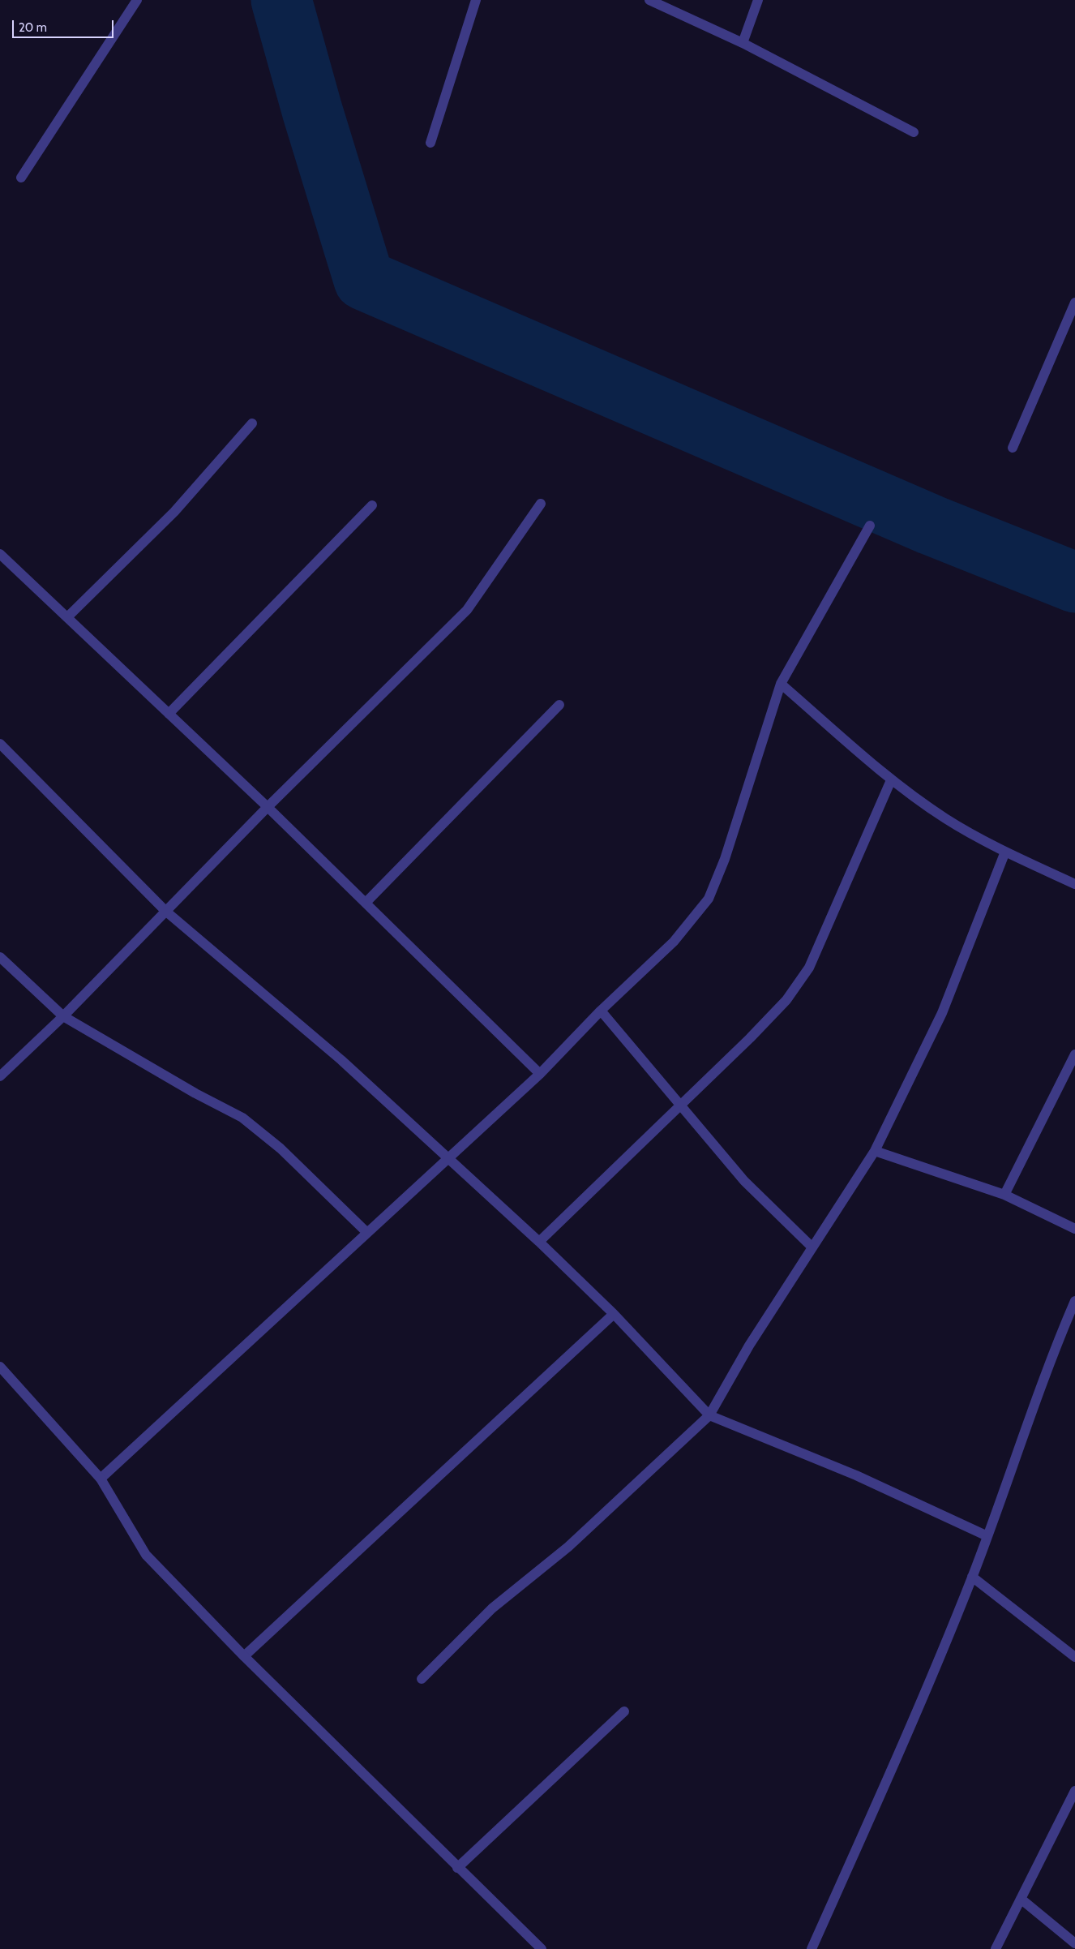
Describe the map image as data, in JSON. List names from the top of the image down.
{
  "scale_bar": "20 m"
}
